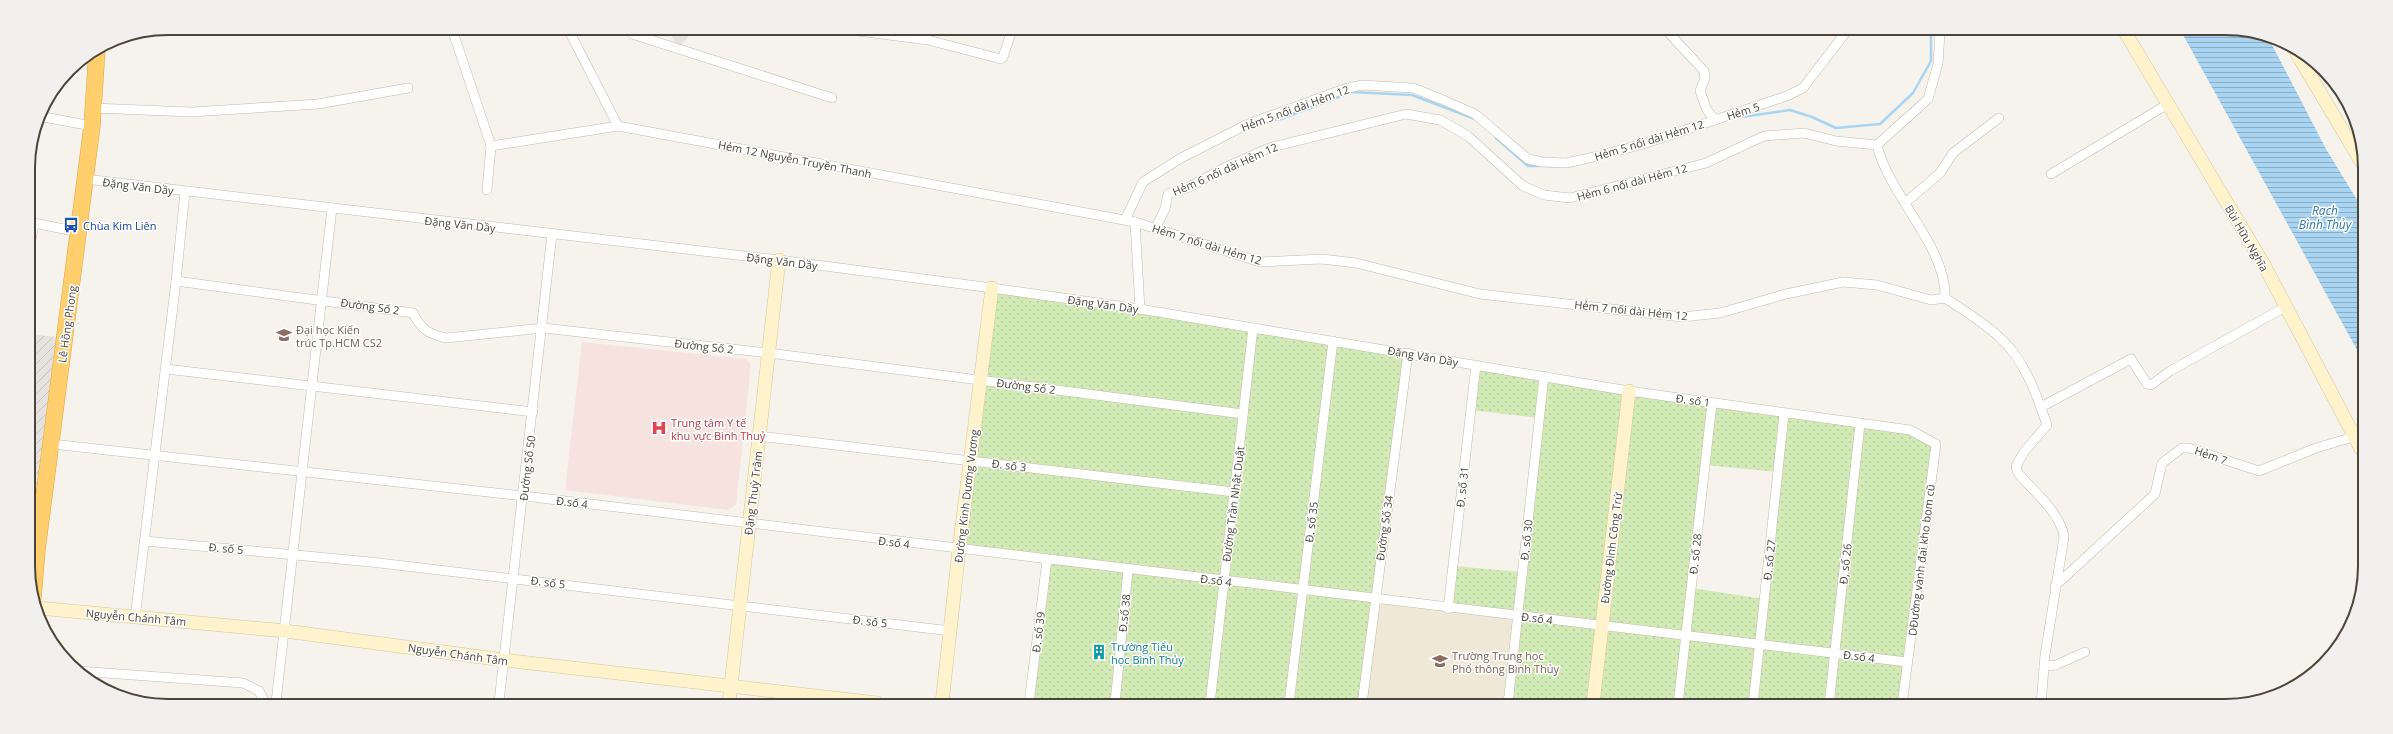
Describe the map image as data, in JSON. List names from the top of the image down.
{
  "streets": {
    "highway": ["Lê Hồng Phong"],
    "street": [
      "Hẻm 5 nối dài Hẻm 12",
      "Hẻm 5",
      "Hẻm 12 Nguyễn Truyền Thanh",
      "Hẻm 6 nối dài Hẻm 12",
      "Đặng Văn Dầy",
      "Bùi Hữu Nghĩa",
      "Hẻm 7 nối dài Hẻm 12",
      "Đường Số 2",
      "Đ. số 1",
      "Hẻm 7",
      "Đ. số 3",
      "Đường Số 50",
      "Đ. số 31",
      "Đặng Thuỳ Trâm",
      "Đường Kinh Dương Vương",
      "Đ.số 4",
      "Đường Trần Nhật Duật",
      "Đ. số 35",
      "Đường Số 34",
      "Đ. số 30",
      "Đ. số 5",
      "Đường Đinh Công Trứ",
      "Đ. số 28",
      "Đ. số 27",
      "DĐường vành đai kho bom cũ",
      "Đ, số 26",
      "Đ.số 38",
      "Nguyễn Chánh Tâm",
      "Đ. số 39"
    ]
  },
  "crossings": [
    ["Hẻm 5 nối dài Hẻm 12", "Hẻm 5"],
    ["Hẻm 5 nối dài Hẻm 12", "Hẻm 12 Nguyễn Truyền Thanh"],
    ["Hẻm 12 Nguyễn Truyền Thanh", "Hẻm 7 nối dài Hẻm 12"],
    ["Hẻm 6 nối dài Hẻm 12", "Hẻm 7 nối dài Hẻm 12"],
    ["Đặng Văn Dầy", "Lê Hồng Phong"],
    ["Đặng Văn Dầy", "Đ. số 1"],
    ["Đặng Văn Dầy", "Đường Số 50"],
    ["Đặng Văn Dầy", "Đ. số 31"],
    ["Đặng Văn Dầy", "Đặng Thuỳ Trâm"],
    ["Đặng Văn Dầy", "Đường Kinh Dương Vương"],
    ["Đặng Văn Dầy", "Đường Trần Nhật Duật"],
    ["Đặng Văn Dầy", "Đ. số 35"],
    ["Đặng Văn Dầy", "Đường Số 34"],
    ["Bùi Hữu Nghĩa", "Hẻm 7"],
    ["Đường Số 2", "Đường Số 50"],
    ["Đường Số 2", "Đặng Thuỳ Trâm"],
    ["Đường Số 2", "Đường Kinh Dương Vương"],
    ["Đường Số 2", "Đường Trần Nhật Duật"],
    ["Lê Hồng Phong", "Đ.số 4"],
    ["Đ. số 1", "Đ. số 31"],
    ["Đ. số 1", "Đ. số 30"],
    ["Đ. số 1", "Đường Đinh Công Trứ"],
    ["Đ. số 1", "Đ. số 28"],
    ["Đ. số 1", "Đ. số 27"],
    ["Đ. số 1", "DĐường vành đai kho bom cũ"],
    ["Đ. số 1", "Đ, số 26"],
    ["Đ. số 3", "Đặng Thuỳ Trâm"],
    ["Đ. số 3", "Đường Kinh Dương Vương"],
    ["Đ. số 3", "Đường Trần Nhật Duật"],
    ["Đường Số 50", "Đ.số 4"],
    ["Đường Số 50", "Đ. số 5"],
    ["Đường Số 50", "Nguyễn Chánh Tâm"],
    ["Đ. số 31", "Đ.số 4"],
    ["Đặng Thuỳ Trâm", "Đ.số 4"],
    ["Đặng Thuỳ Trâm", "Đ. số 5"],
    ["Đặng Thuỳ Trâm", "Nguyễn Chánh Tâm"],
    ["Đường Kinh Dương Vương", "Đ.số 4"],
    ["Đường Kinh Dương Vương", "Đ. số 5"],
    ["Đ.số 4", "Đường Trần Nhật Duật"],
    ["Đ.số 4", "Đ. số 35"],
    ["Đ.số 4", "Đường Số 34"],
    ["Đ.số 4", "Đ. số 30"],
    ["Đ.số 4", "Đường Đinh Công Trứ"],
    ["Đ.số 4", "Đ. số 28"],
    ["Đ.số 4", "Đ. số 27"],
    ["Đ.số 4", "DĐường vành đai kho bom cũ"],
    ["Đ.số 4", "Đ, số 26"],
    ["Đ.số 4", "Đ.số 38"],
    ["Đ.số 4", "Đ. số 39"]
  ],
  "water": ["Rạch Bình Thủy"],
  "places": {
    "bus stop": ["Chùa Kim Liên"],
    "school or university": ["Đại học Kiến trúc Tp.HCM CS2", "Trường Trung học Phổ thông Bình Thủy"],
    "hospital": ["Trung tâm Y tế khu vực Bình Thuỷ"],
    "building": ["Trường Tiểu học Bình Thủy"]
  }
}
